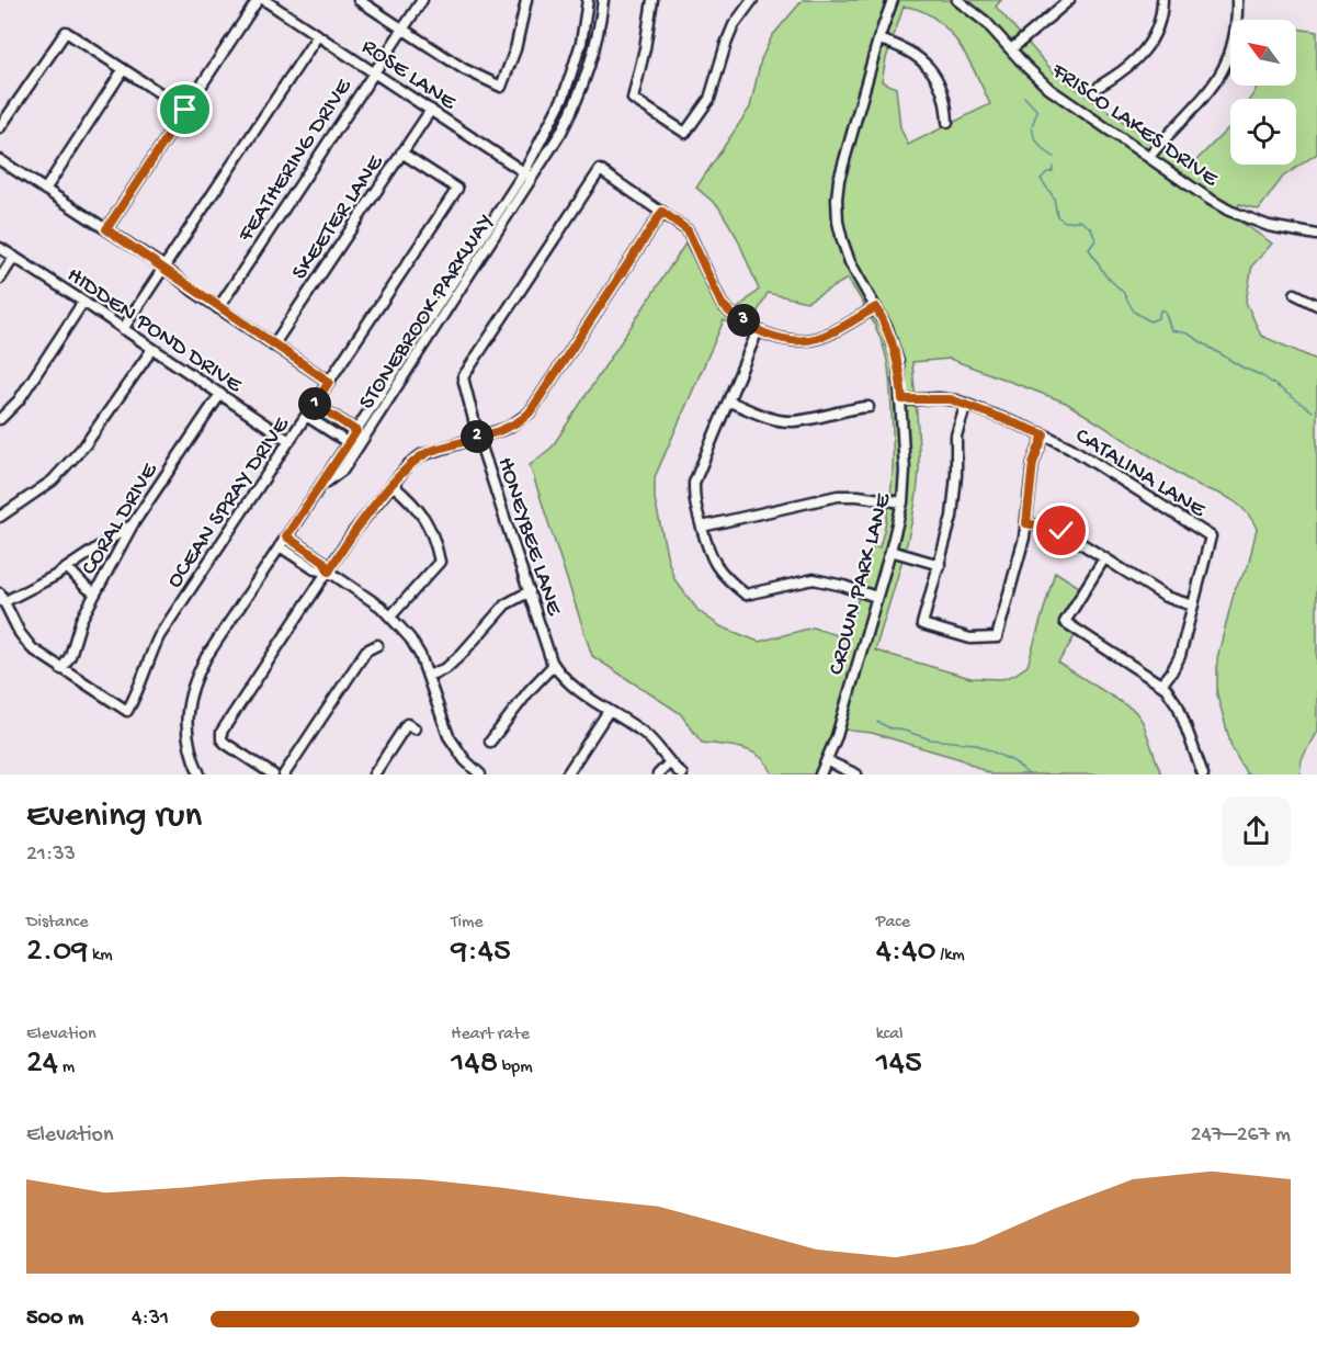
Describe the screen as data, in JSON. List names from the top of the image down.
{
  "streets": {
    "street": [
      "ROSE LANE",
      "FRISCO LAKES DRIVE",
      "FEATHERING DRIVE",
      "SKEETER LANE",
      "STONEBROOK PARKWAY",
      "HIDDEN POND DRIVE",
      "CATALINA LANE",
      "OCEAN SPRAY DRIVE",
      "CORAL DRIVE",
      "HONEYBEE LANE",
      "CROWN PARK LANE"
    ]
  },
  "crossings": [
    ["ROSE LANE", "FEATHERING DRIVE"],
    ["ROSE LANE", "SKEETER LANE"],
    ["ROSE LANE", "STONEBROOK PARKWAY"],
    ["SKEETER LANE", "OCEAN SPRAY DRIVE"],
    ["HIDDEN POND DRIVE", "OCEAN SPRAY DRIVE"],
    ["HIDDEN POND DRIVE", "CORAL DRIVE"],
    ["CATALINA LANE", "CROWN PARK LANE"],
    ["OCEAN SPRAY DRIVE", "CORAL DRIVE"]
  ],
  "north": "top left",
  "page": {
    "pins": ["3", "1", "2"],
    "heading": ["Evening run", "21:33"],
    "stats": [
      ["Distance", "2.09 km"],
      ["Time", "9:45"],
      ["Pace", "4:40 /km"],
      ["Elevation", "24 m"],
      ["Heart rate", "148 bpm"],
      ["kcal", "145"]
    ],
    "chart": ["Elevation", "247–267 m"],
    "list": [
      {
        "name": "500 m",
        "note": "4:31"
      }
    ]
  }
}
